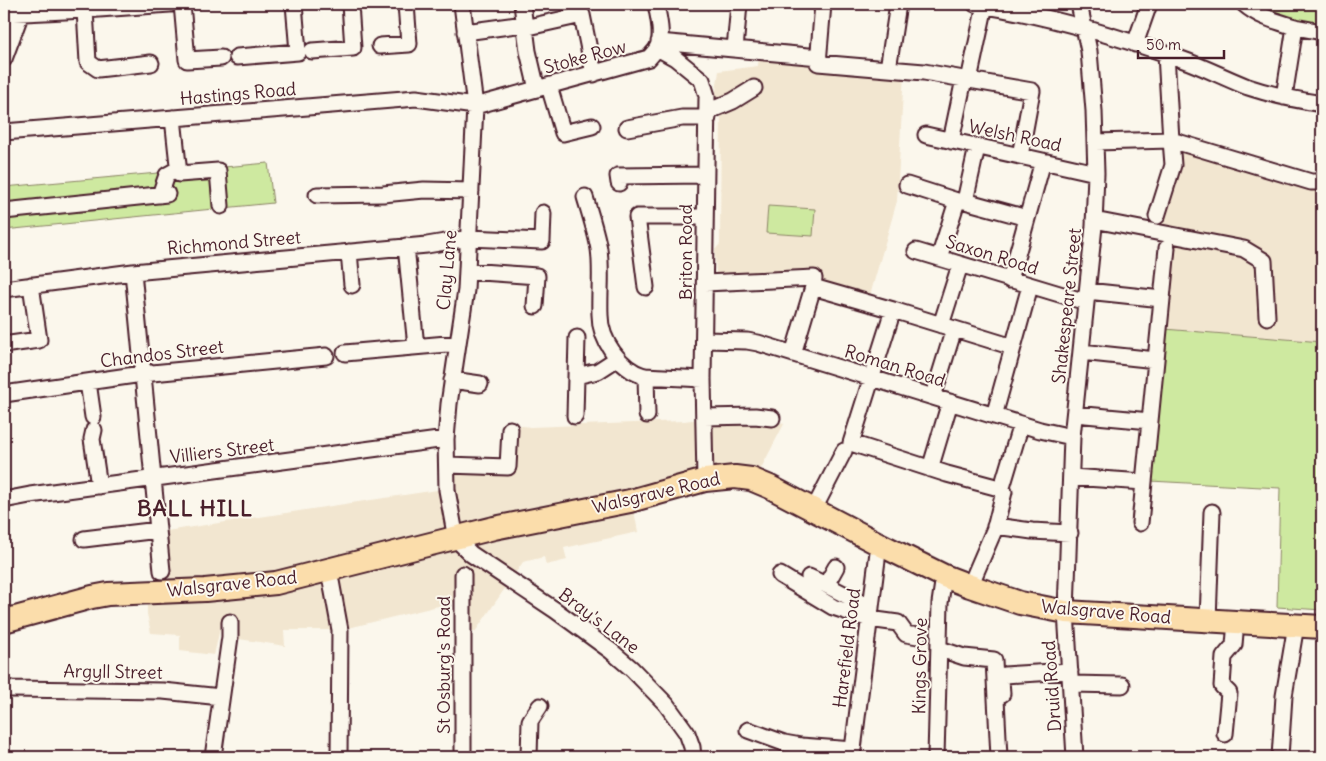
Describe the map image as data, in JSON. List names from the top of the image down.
{
  "streets": {
    "highway": ["Walsgrave Road"],
    "street": [
      "Stoke Row",
      "Hastings Road",
      "Welsh Road",
      "Richmond Street",
      "Briton Road",
      "Saxon Road",
      "Clay Lane",
      "Shakespeare Street",
      "Chandos Street",
      "Roman Road",
      "Villiers Street",
      "Bray's Lane",
      "Harefield Road",
      "St Osburg's Road",
      "Kings Grove",
      "Argyll Street",
      "Druid Road"
    ]
  },
  "crossings": [
    ["Stoke Row", "Hastings Road"],
    ["Stoke Row", "Briton Road"],
    ["Stoke Row", "Clay Lane"],
    ["Hastings Road", "Clay Lane"],
    ["Welsh Road", "Shakespeare Street"],
    ["Richmond Street", "Clay Lane"],
    ["Briton Road", "Roman Road"],
    ["Briton Road", "Walsgrave Road"],
    ["Saxon Road", "Shakespeare Street"],
    ["Clay Lane", "Villiers Street"],
    ["Clay Lane", "Walsgrave Road"],
    ["Clay Lane", "Bray's Lane"],
    ["Shakespeare Street", "Roman Road"],
    ["Shakespeare Street", "Walsgrave Road"],
    ["Shakespeare Street", "Druid Road"],
    ["Walsgrave Road", "Bray's Lane"],
    ["Walsgrave Road", "Harefield Road"],
    ["Walsgrave Road", "Kings Grove"],
    ["Walsgrave Road", "Druid Road"]
  ],
  "districts": ["BALL HILL"],
  "scale_bar": "50 m"
}
